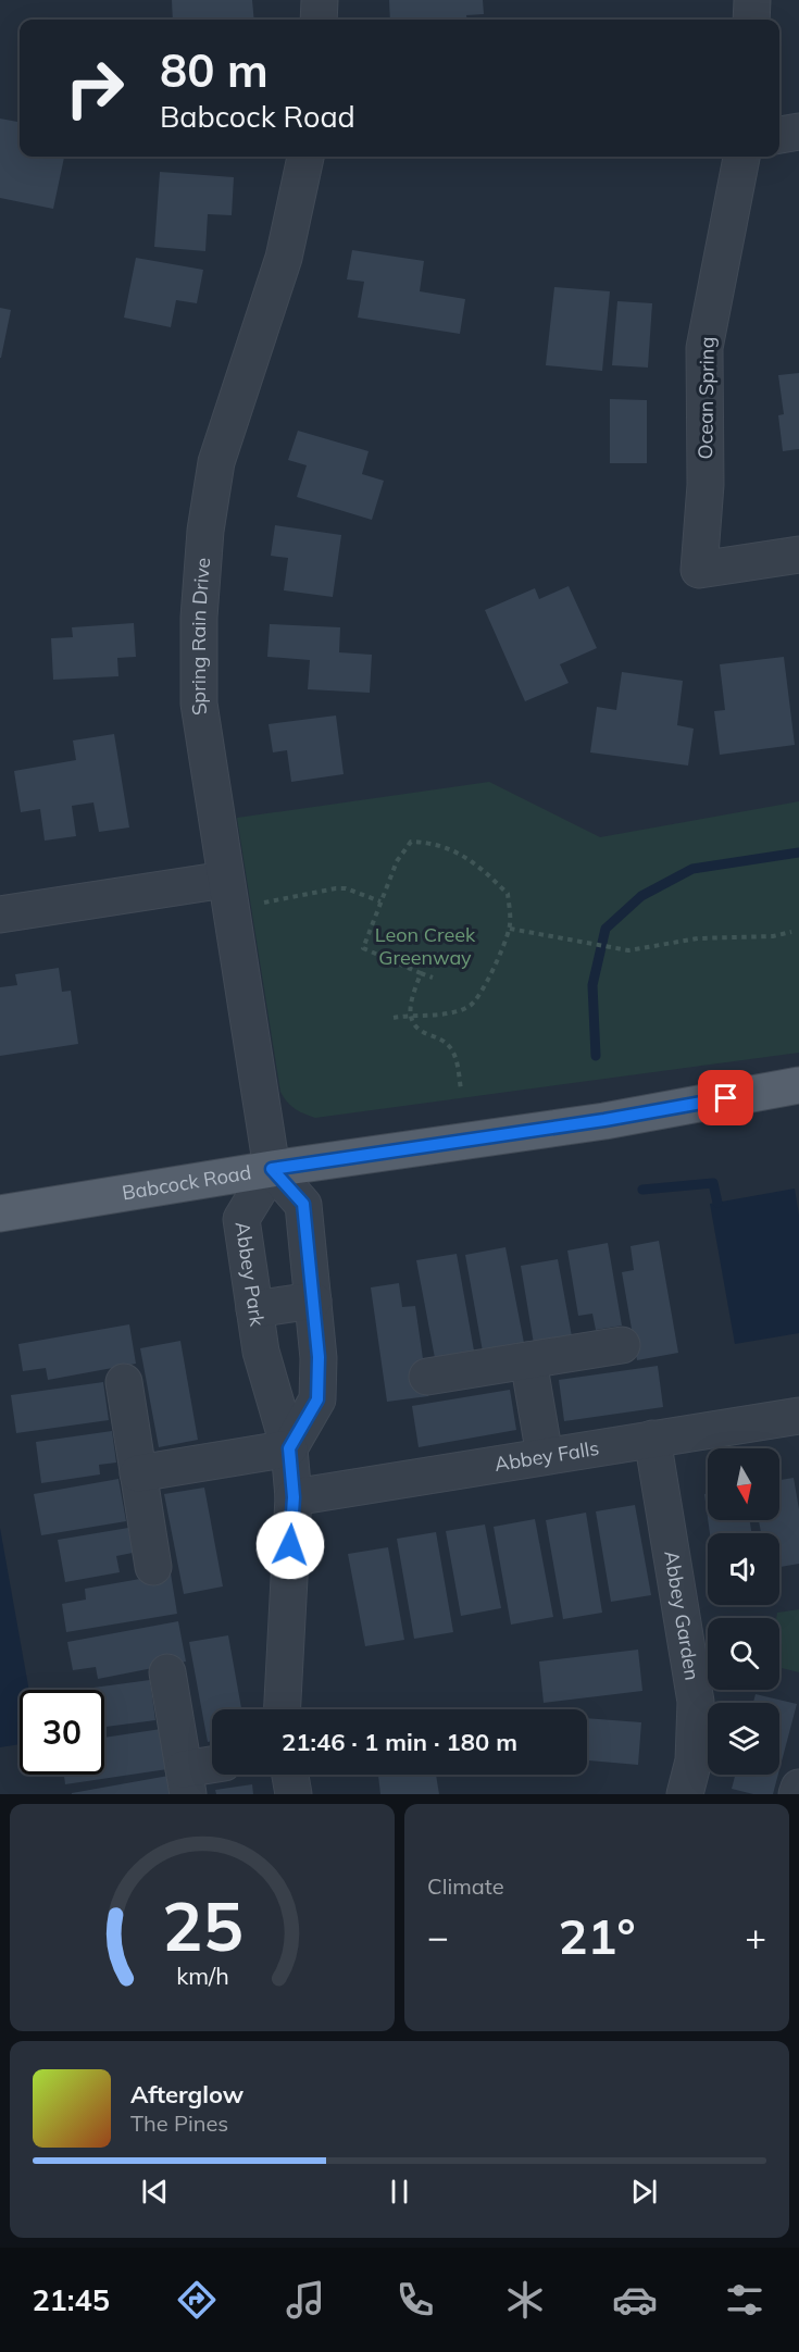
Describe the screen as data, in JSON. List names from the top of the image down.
{
  "streets": {
    "main road": ["Babcock Road"],
    "street": [
      "Ocean Spring",
      "Spring Rain Drive",
      "Abbey Park",
      "Abbey Falls",
      "Abbey Garden"
    ]
  },
  "crossings": [
    ["Spring Rain Drive", "Babcock Road"],
    ["Spring Rain Drive", "Abbey Park"],
    ["Babcock Road", "Abbey Park"],
    ["Abbey Park", "Abbey Falls"],
    ["Abbey Falls", "Abbey Garden"]
  ],
  "parks": ["Leon Creek Greenway"],
  "north": "bottom",
  "page": {
    "turn": ["80 m", "Babcock Road"],
    "limit": "30",
    "trip": "21:46 · 1 min · 180 m",
    "tile": "Climate",
    "heat": ["−", "21°", "+"],
    "song": ["Afterglow", "The Pines"],
    "tabs": "21:45",
    "gauge": ["25", "km/h"]
  }
}
